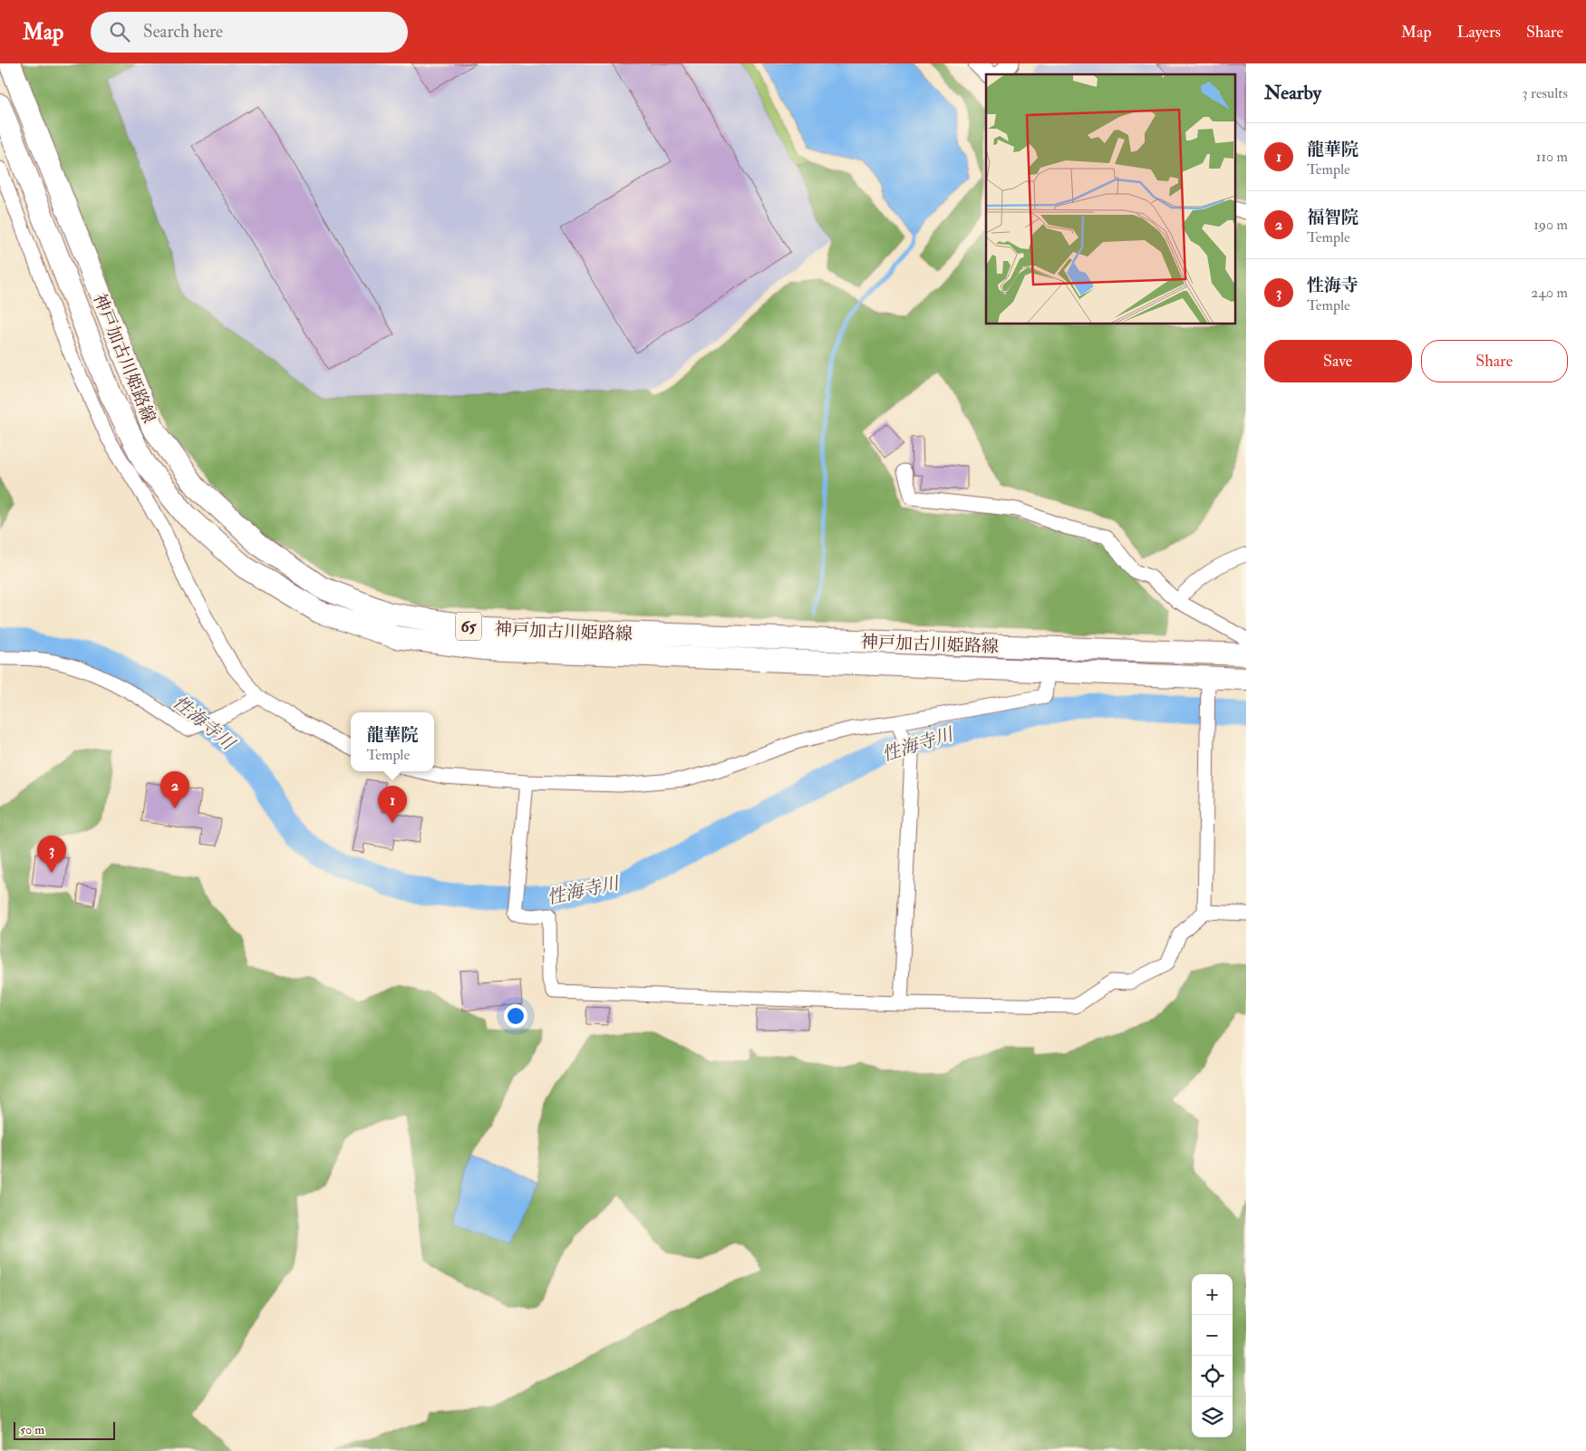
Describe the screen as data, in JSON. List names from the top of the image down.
{
  "streets": {
    "main road": ["神戸加古川姫路線", "65"]
  },
  "water": ["性海寺川"],
  "scale_bar": "50 m",
  "page": {
    "header": "Map",
    "search": "Search here",
    "nav": ["Map", "Layers", "Share"],
    "heading": ["Nearby", "3 results"],
    "list": [
      {
        "mark": "1",
        "name": "龍華院",
        "note": "Temple",
        "value": "110 m"
      },
      {
        "mark": "2",
        "name": "福智院",
        "note": "Temple",
        "value": "190 m"
      },
      {
        "mark": "3",
        "name": "性海寺",
        "note": "Temple",
        "value": "240 m"
      }
    ],
    "buttons": ["Save", "Share"],
    "popup": ["龍華院", "Temple"],
    "pins": ["2", "1", "3"],
    "map_buttons": ["+", "−"],
    "scale": "50 m"
  }
}
